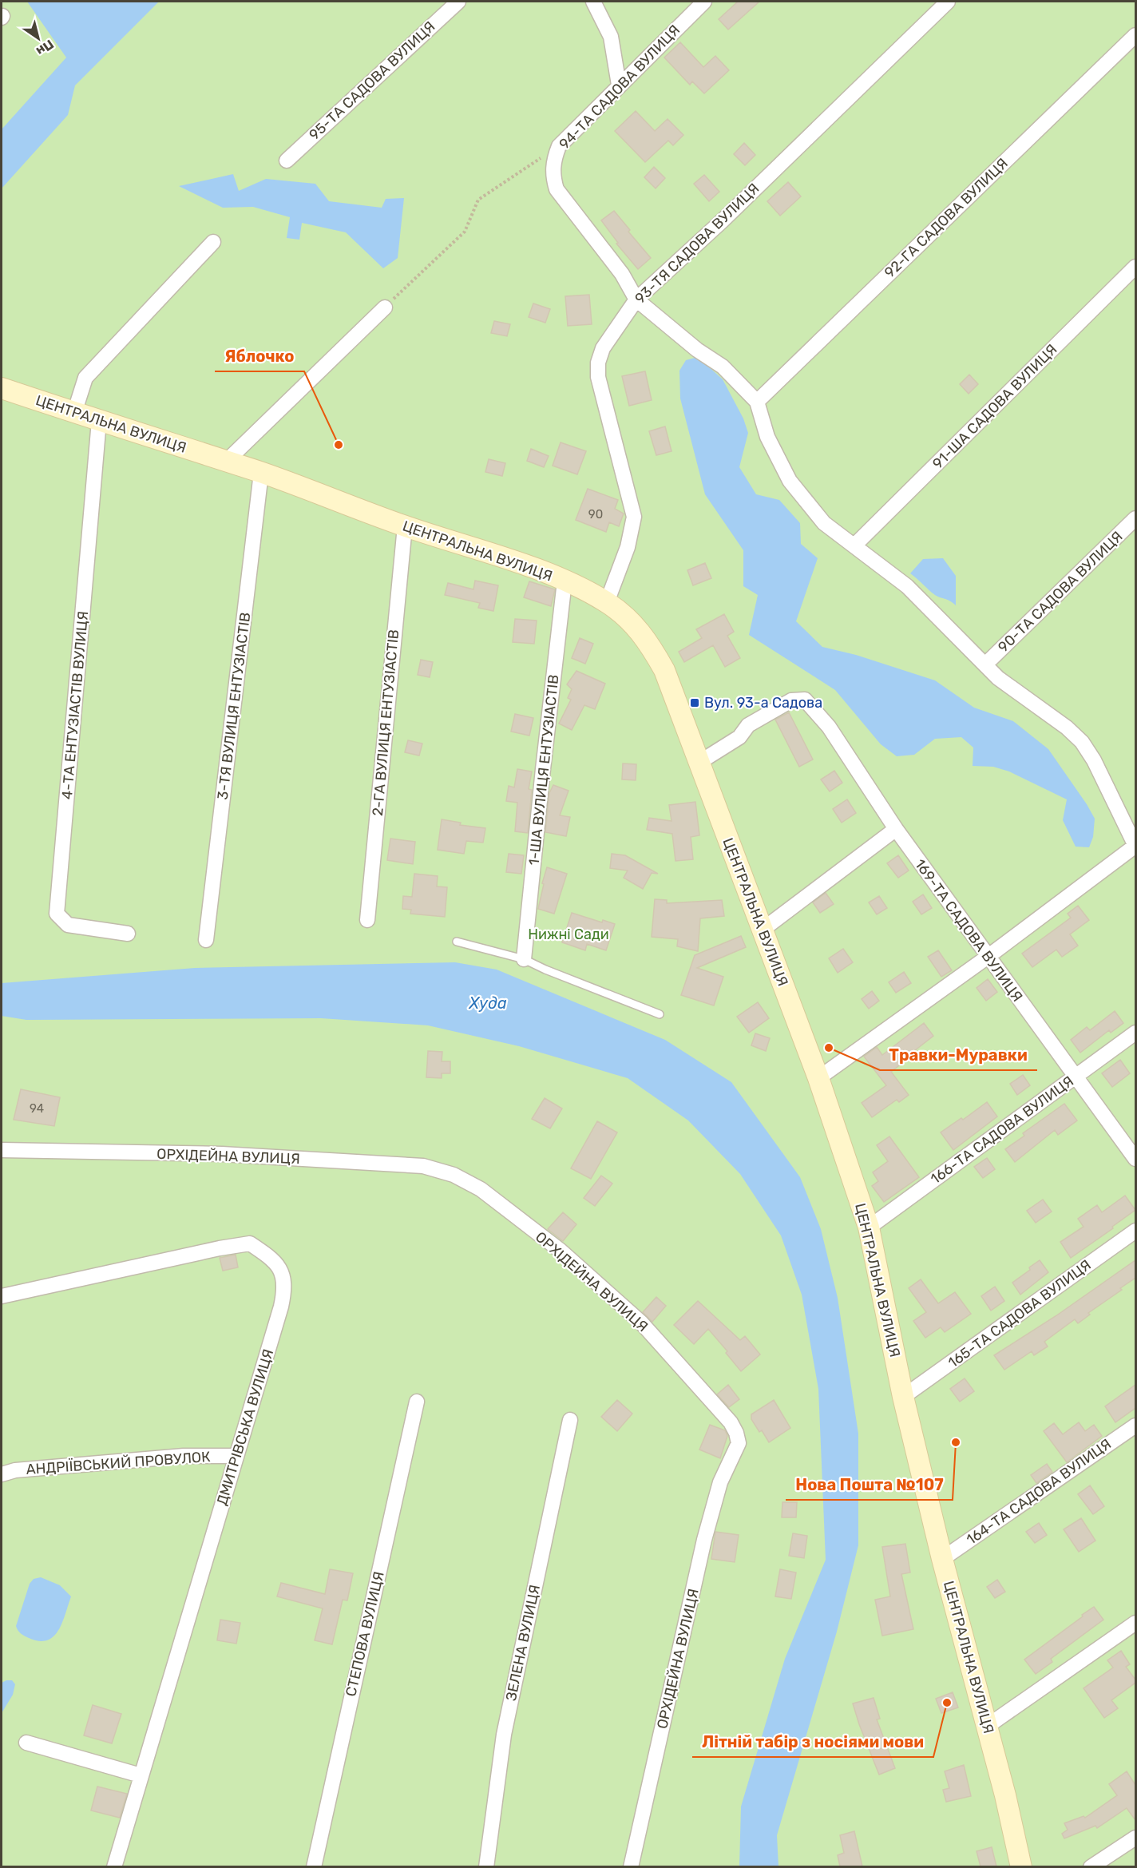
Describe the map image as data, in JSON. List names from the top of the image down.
{
  "streets": {
    "street": [
      "95-ТА САДОВА ВУЛИЦЯ",
      "94-ТА САДОВА ВУЛИЦЯ",
      "92-ГА САДОВА ВУЛИЦЯ",
      "93-ТЯ САДОВА ВУЛИЦЯ",
      "91-ША САДОВА ВУЛИЦЯ",
      "ЦЕНТРАЛЬНА ВУЛИЦЯ",
      "90-ТА САДОВА ВУЛИЦЯ",
      "4-ТА ЕНТУЗІАСТІВ ВУЛИЦЯ",
      "3-ТЯ ВУЛИЦЯ ЕНТУЗІАСТІВ",
      "2-ГА ВУЛИЦЯ ЕНТУЗІАСТІВ",
      "1-ША ВУЛИЦЯ ЕНТУЗІАСТІВ",
      "169-ТА САДОВА ВУЛИЦЯ",
      "166-ТА САДОВА ВУЛИЦЯ",
      "ОРХІДЕЙНА ВУЛИЦЯ",
      "165-ТА САДОВА ВУЛИЦЯ",
      "ДМИТРІВСЬКА ВУЛИЦЯ",
      "АНДРІЇВСЬКИЙ ПРОВУЛОК",
      "164-ТА САДОВА ВУЛИЦЯ",
      "СТЕПОВА ВУЛИЦЯ",
      "ЗЕЛЕНА ВУЛИЦЯ"
    ]
  },
  "crossings": [
    ["94-ТА САДОВА ВУЛИЦЯ", "92-ГА САДОВА ВУЛИЦЯ"],
    ["94-ТА САДОВА ВУЛИЦЯ", "93-ТЯ САДОВА ВУЛИЦЯ"],
    ["93-ТЯ САДОВА ВУЛИЦЯ", "ЦЕНТРАЛЬНА ВУЛИЦЯ"],
    ["ЦЕНТРАЛЬНА ВУЛИЦЯ", "4-ТА ЕНТУЗІАСТІВ ВУЛИЦЯ"],
    ["ЦЕНТРАЛЬНА ВУЛИЦЯ", "3-ТЯ ВУЛИЦЯ ЕНТУЗІАСТІВ"],
    ["ЦЕНТРАЛЬНА ВУЛИЦЯ", "2-ГА ВУЛИЦЯ ЕНТУЗІАСТІВ"],
    ["ЦЕНТРАЛЬНА ВУЛИЦЯ", "1-ША ВУЛИЦЯ ЕНТУЗІАСТІВ"],
    ["ЦЕНТРАЛЬНА ВУЛИЦЯ", "169-ТА САДОВА ВУЛИЦЯ"],
    ["ЦЕНТРАЛЬНА ВУЛИЦЯ", "166-ТА САДОВА ВУЛИЦЯ"],
    ["ЦЕНТРАЛЬНА ВУЛИЦЯ", "165-ТА САДОВА ВУЛИЦЯ"],
    ["ЦЕНТРАЛЬНА ВУЛИЦЯ", "164-ТА САДОВА ВУЛИЦЯ"],
    ["169-ТА САДОВА ВУЛИЦЯ", "166-ТА САДОВА ВУЛИЦЯ"],
    ["ДМИТРІВСЬКА ВУЛИЦЯ", "АНДРІЇВСЬКИЙ ПРОВУЛОК"]
  ],
  "water": ["Худа"],
  "parks": ["Нижні Сади"],
  "places": {
    "other": [
      "Яблочко",
      "Травки-Муравки",
      "Нова Пошта №107",
      "Літній табір з носіями мови"
    ],
    "transit": ["Вул. 93-а Садова"]
  },
  "house_numbers": ["90", "94"],
  "north": "bottom right"
}
